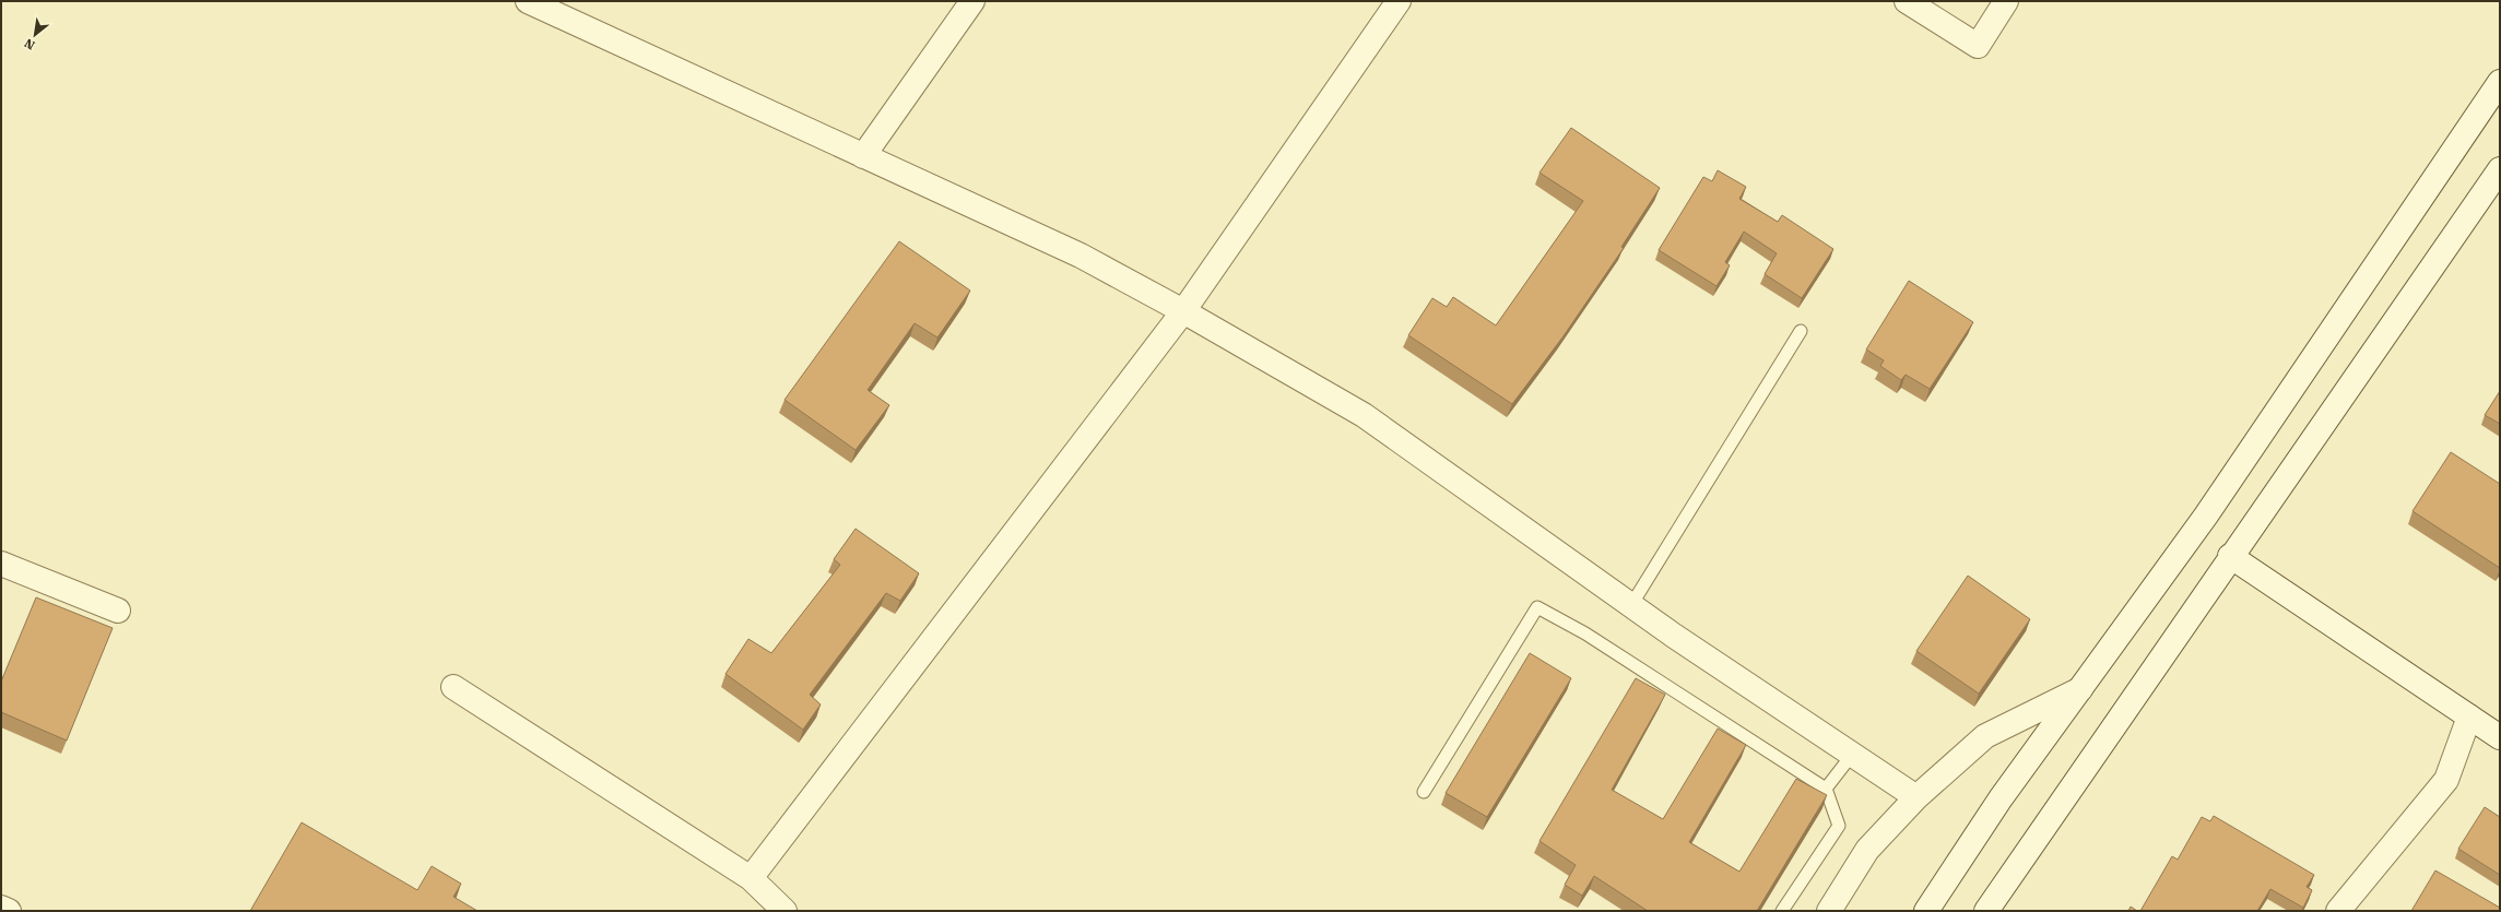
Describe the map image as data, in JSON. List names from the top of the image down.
{
  "north": "bottom left"
}
